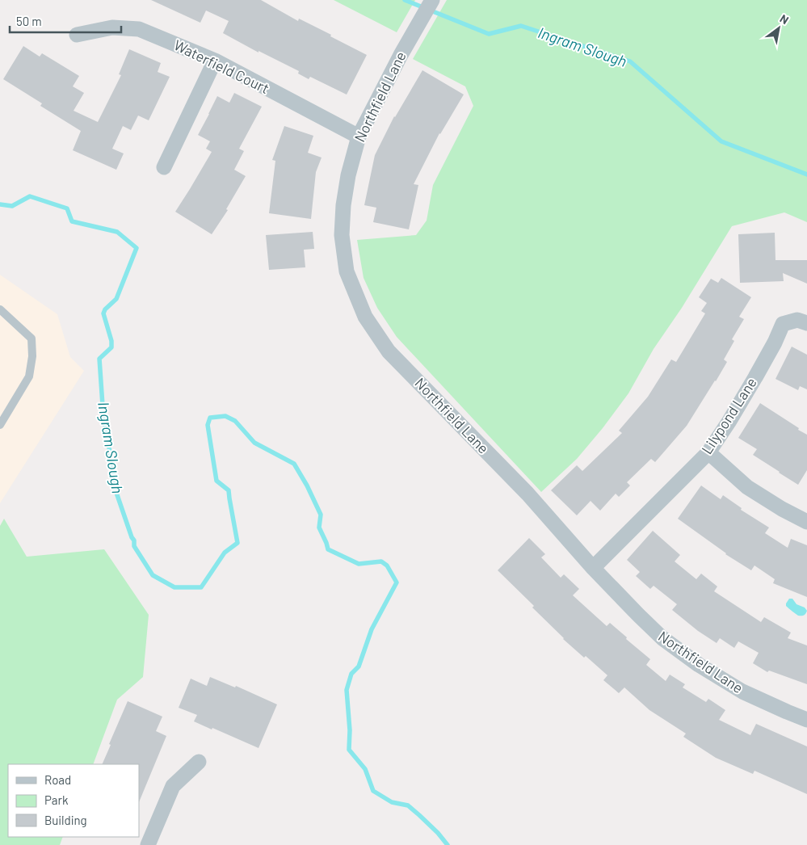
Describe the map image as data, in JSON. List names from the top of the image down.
{
  "streets": {
    "street": ["Waterfield Court", "Northfield Lane", "Lilypond Lane"]
  },
  "crossings": [
    ["Waterfield Court", "Northfield Lane"],
    ["Northfield Lane", "Lilypond Lane"]
  ],
  "water": ["Ingram Slough"],
  "legend": ["Road", "Park", "Building"],
  "scale_bar": "50 m",
  "north": "top right"
}
